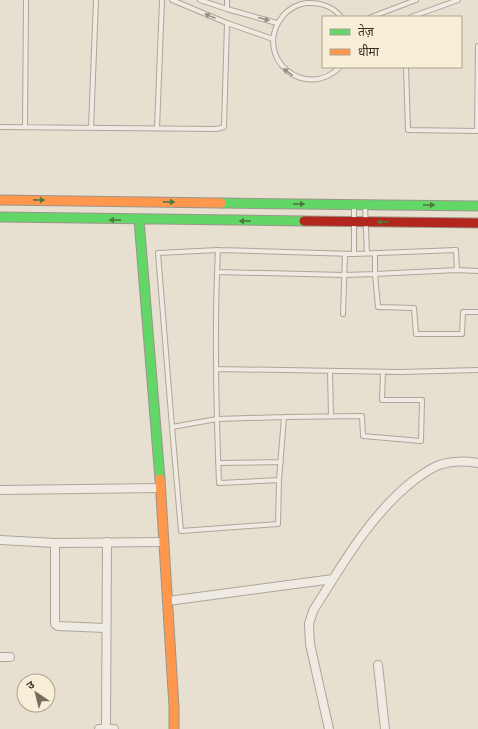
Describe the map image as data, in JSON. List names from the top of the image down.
{
  "legend": ["तेज़", "धीमा"],
  "north": "top left"
}
